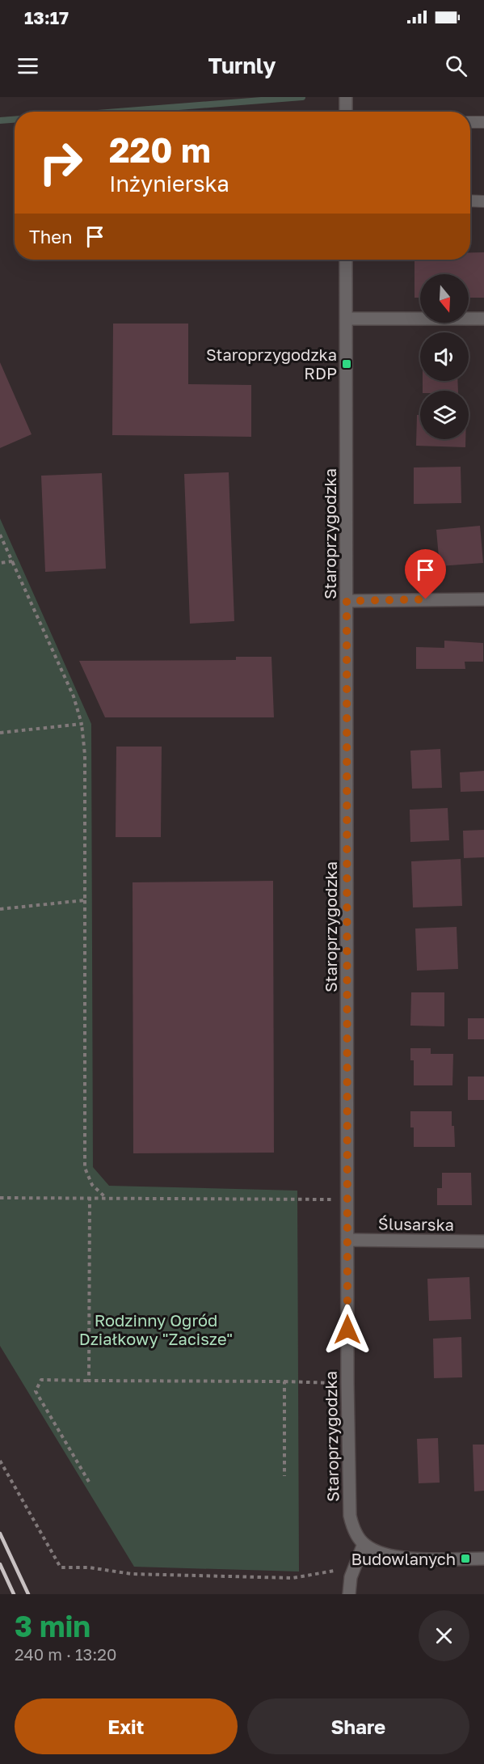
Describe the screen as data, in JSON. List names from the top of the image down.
{
  "streets": {
    "street": ["Staroprzygodzka", "Ślusarska"]
  },
  "crossings": [
    ["Staroprzygodzka", "Ślusarska"]
  ],
  "parks": ["Rodzinny Ogród Działkowy \"Zacisze\""],
  "places": {
    "transit": ["Staroprzygodzka RDP", "Budowlanych"]
  },
  "north": "bottom",
  "page": {
    "status": "13:17",
    "header": "Turnly",
    "turn": ["220 m", "Inżynierska"],
    "then": "Then",
    "heading": ["3 min", "240 m · 13:20"],
    "buttons": ["Exit", "Share"]
  }
}
